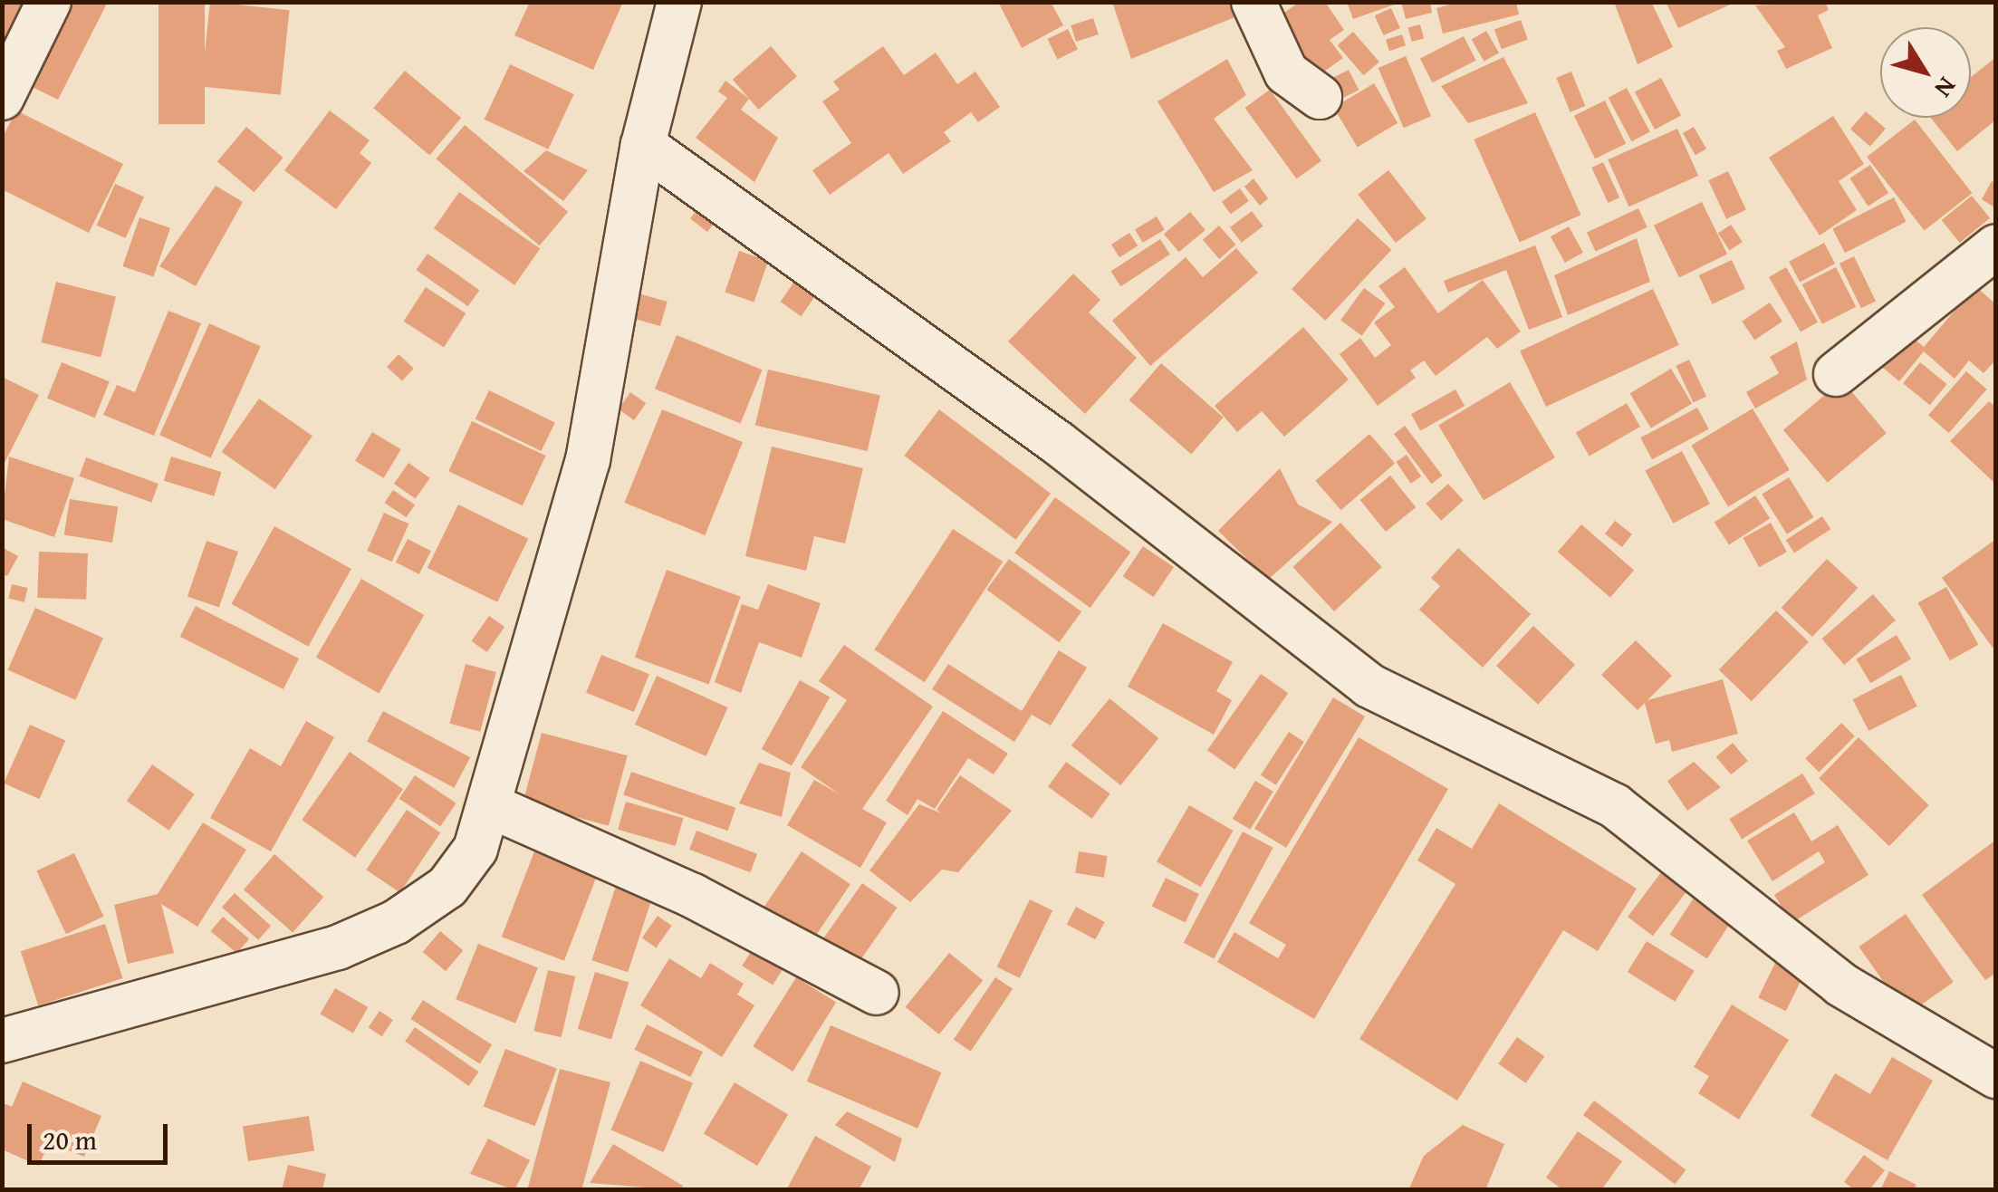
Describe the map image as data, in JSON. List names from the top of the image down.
{
  "scale_bar": "20 m",
  "north": "bottom right"
}
